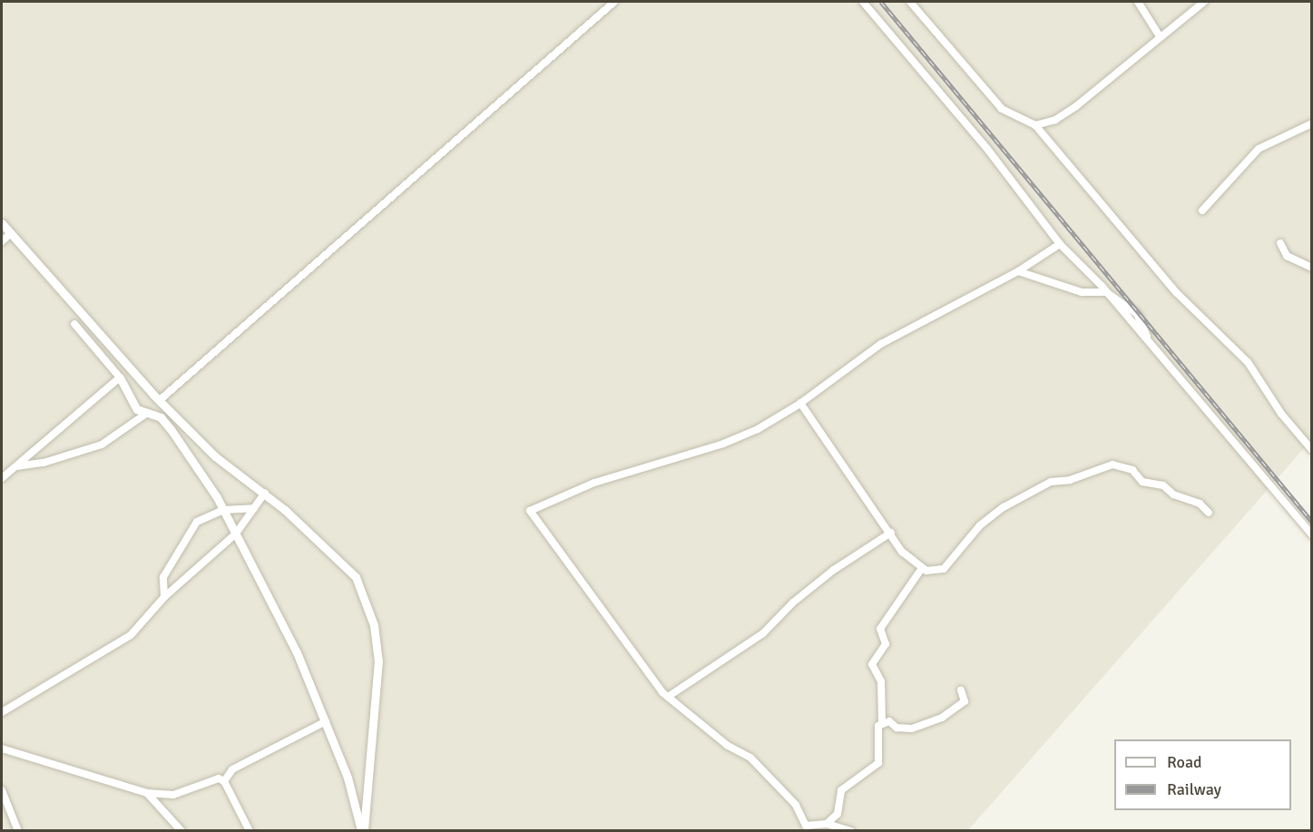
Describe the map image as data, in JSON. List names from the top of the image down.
{
  "legend": ["Road", "Railway"]
}
